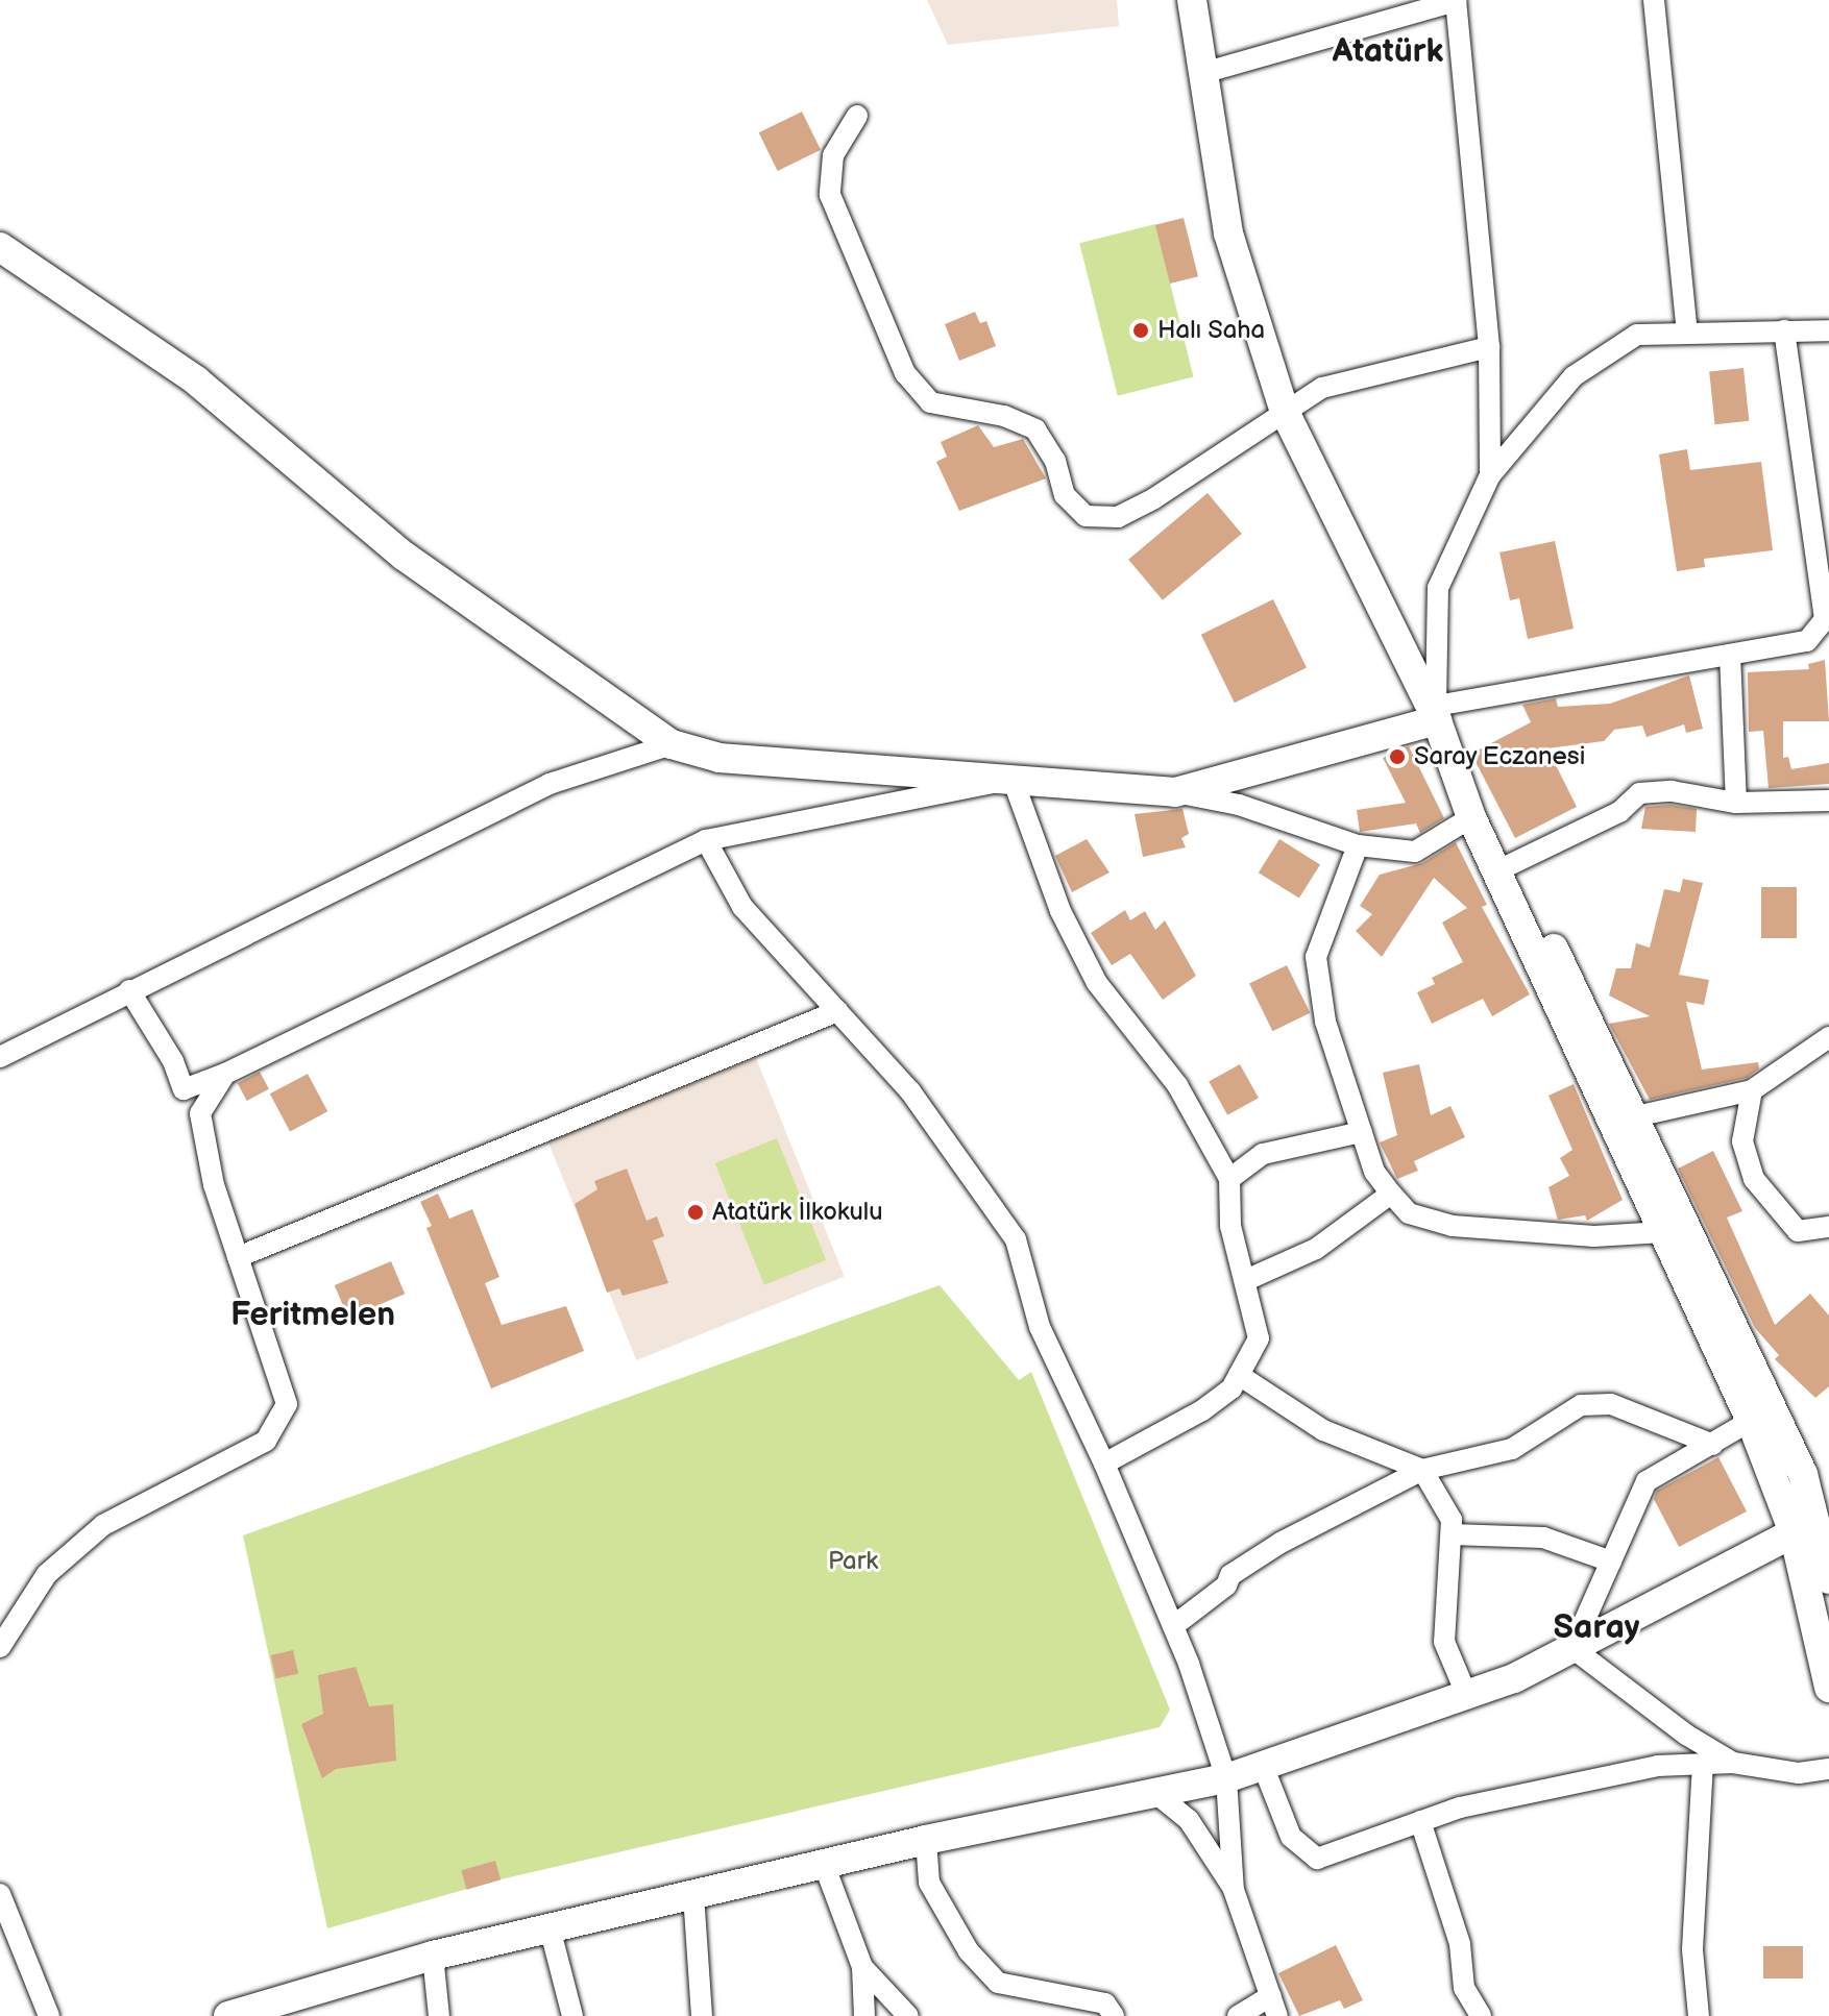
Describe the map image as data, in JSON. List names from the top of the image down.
{
  "districts": ["Atatürk", "Feritmelen", "Saray"],
  "parks": ["Park"],
  "places": ["Halı Saha", "Saray Eczanesi", "Atatürk İlkokulu"]
}
